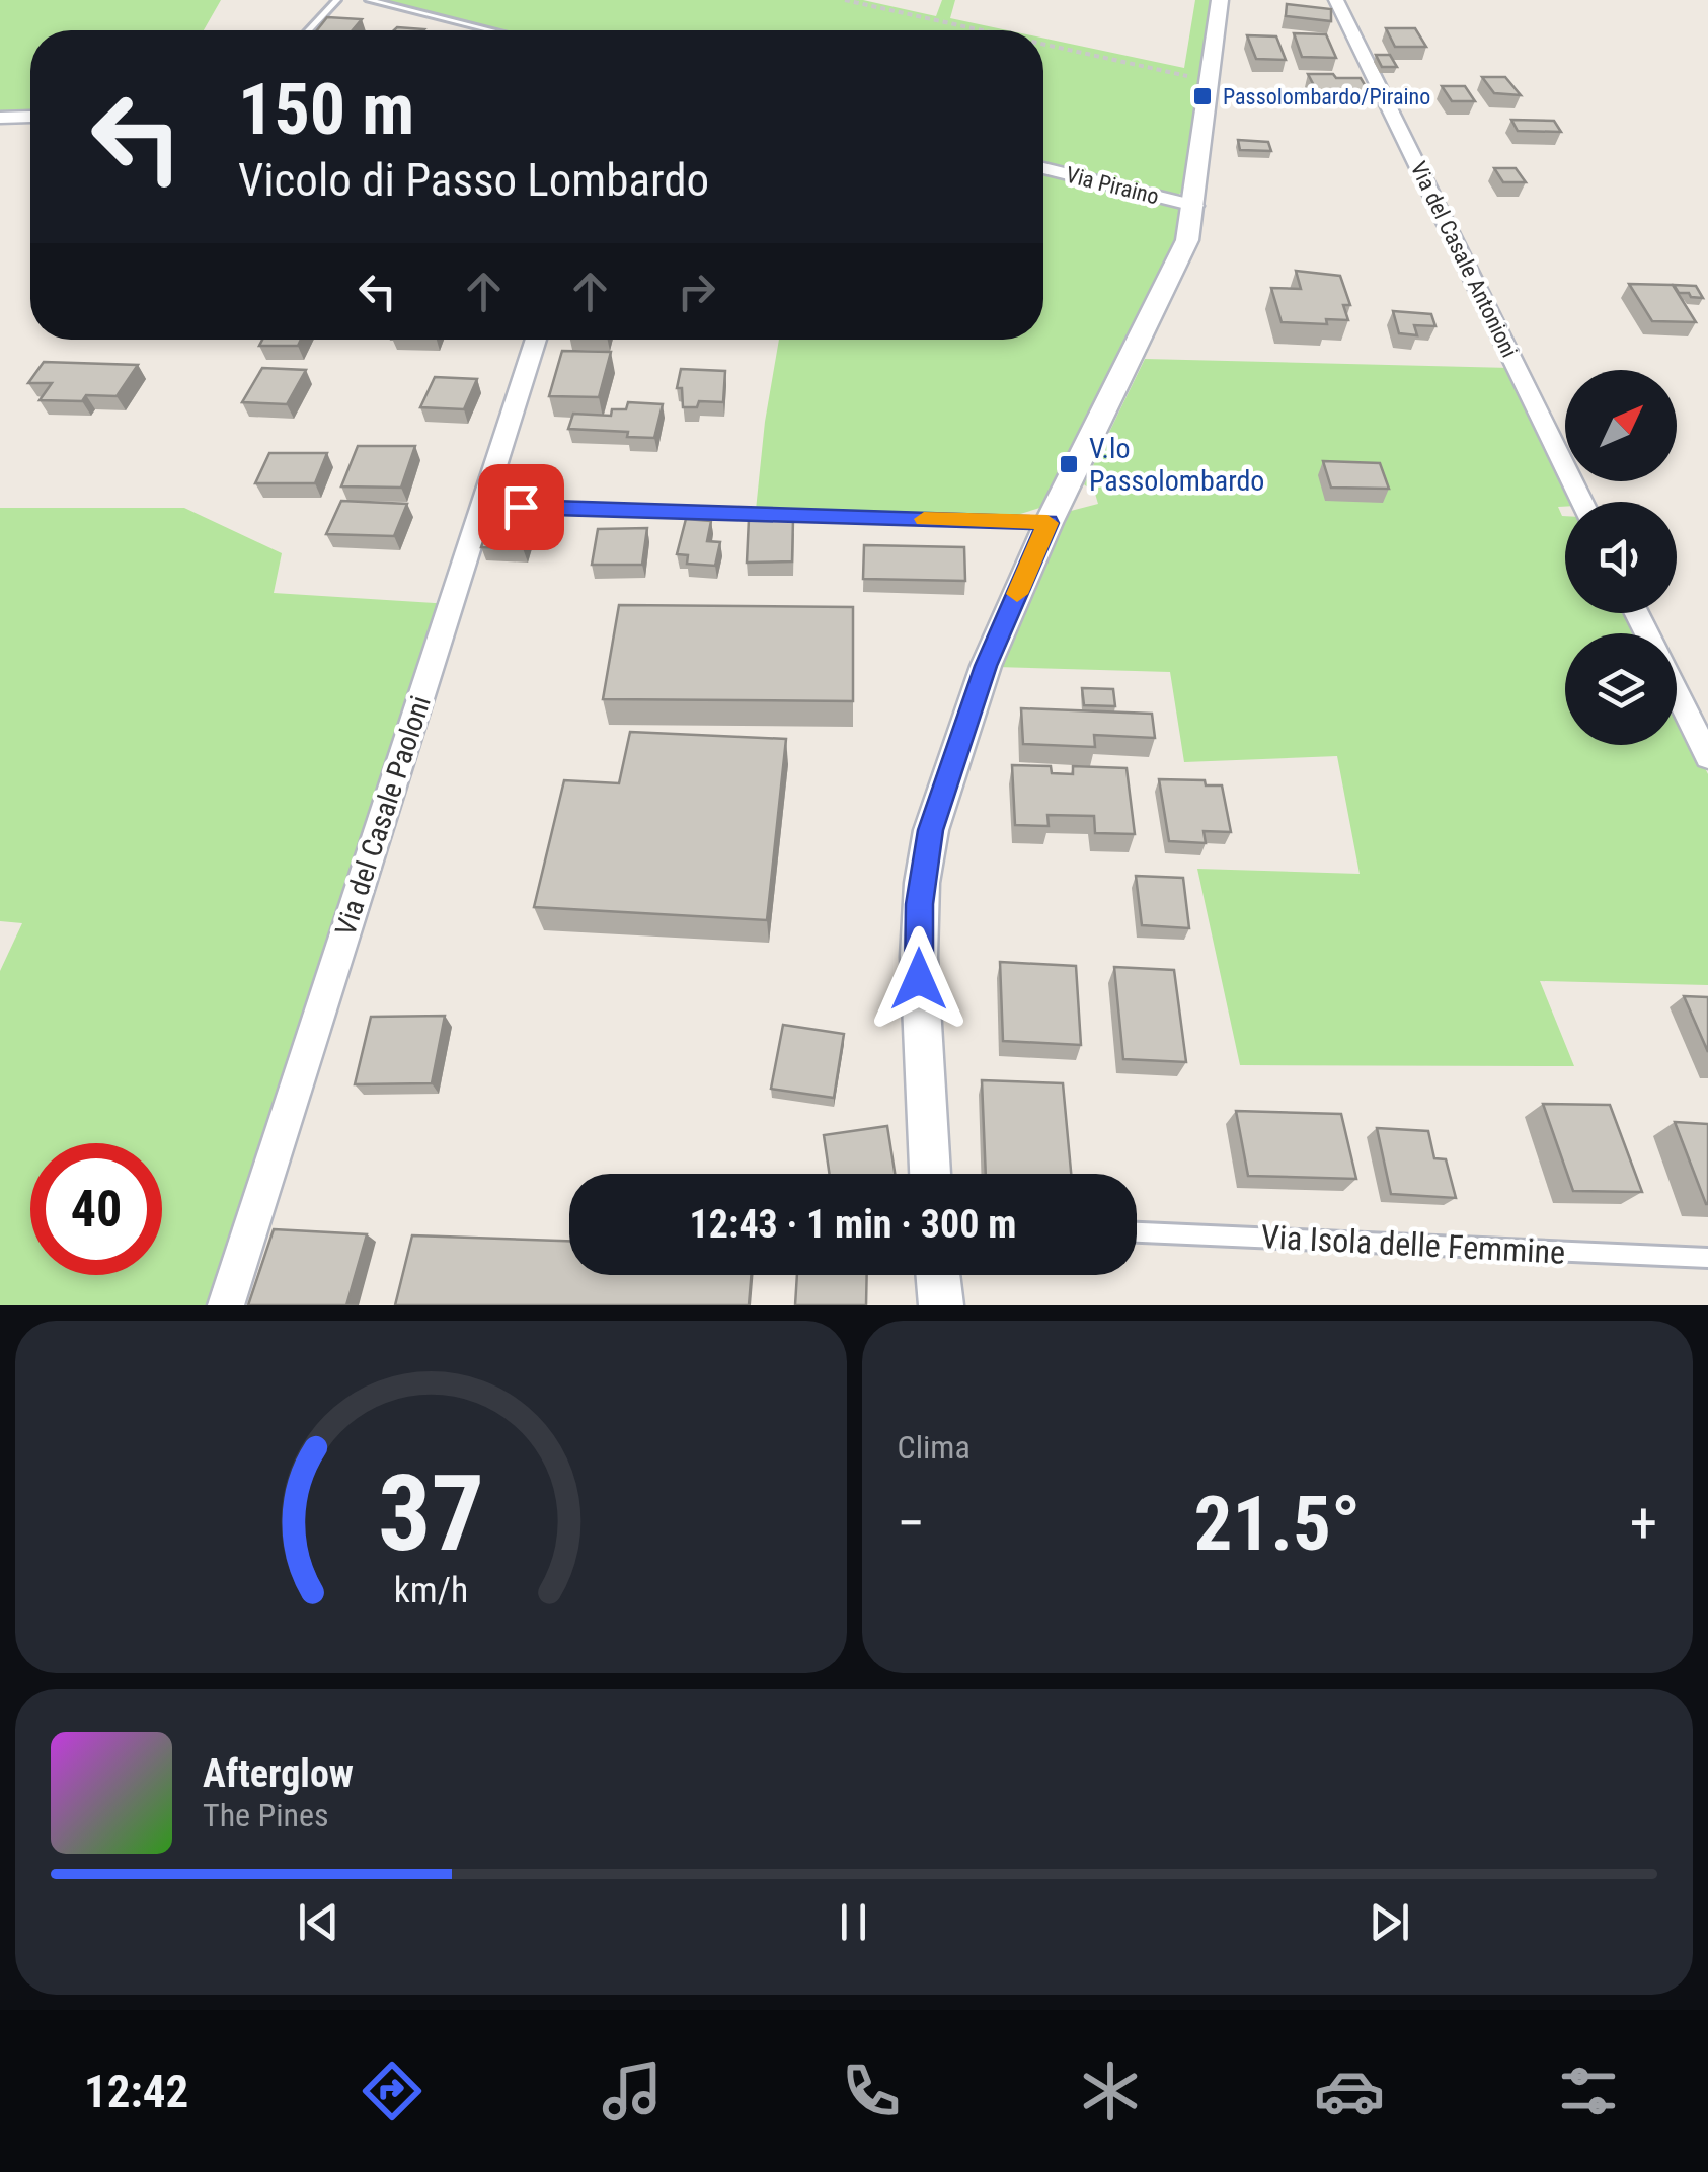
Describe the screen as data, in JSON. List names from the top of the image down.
{
  "streets": {
    "street": ["Via Piraino", "Via del Casale Antonioni", "Via del Casale Paoloni"],
    "lane": ["Via Isola delle Femmine"]
  },
  "places": {
    "transit": ["Passolombardo/Piraino", "V.lo Passolombardo"]
  },
  "north": "top right",
  "page": {
    "turn": ["150 m", "Vicolo di Passo Lombardo"],
    "limit": "40",
    "trip": "12:43 · 1 min · 300 m",
    "tile": "Clima",
    "heat": ["−", "21.5°", "+"],
    "song": ["Afterglow", "The Pines"],
    "tabs": "12:42",
    "gauge": ["37", "km/h"]
  }
}
